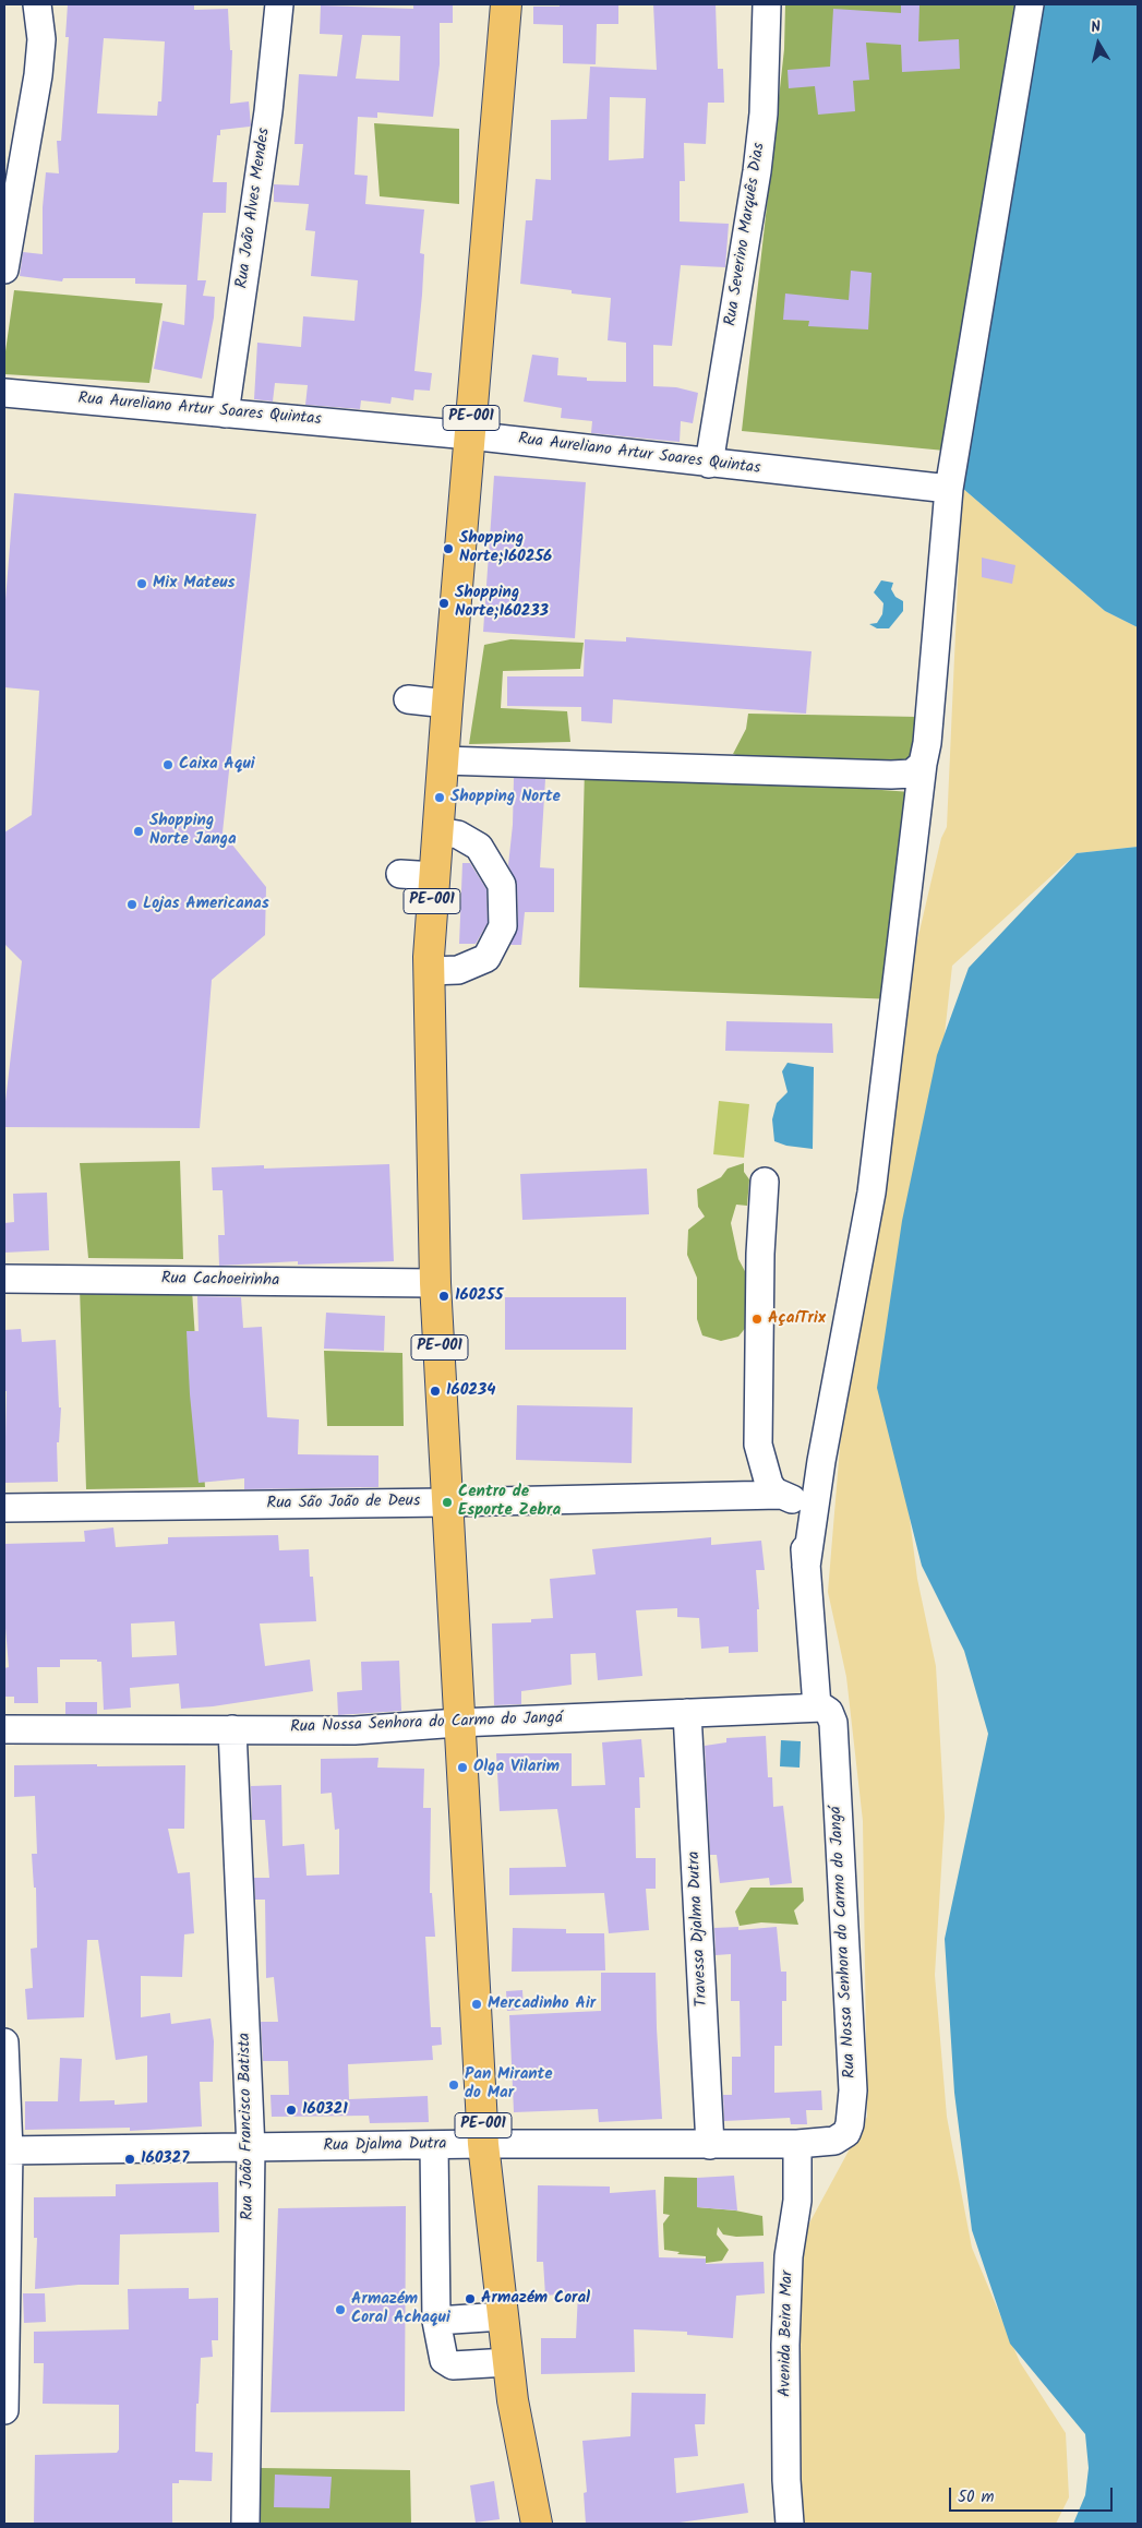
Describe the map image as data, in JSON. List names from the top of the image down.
{
  "streets": {
    "main road": ["PE-001"],
    "street": [
      "Rua João Alves Mendes",
      "Rua Severino Marquês Dias",
      "Rua Aureliano Artur Soares Quintas",
      "Rua Cachoeirinha",
      "Rua São João de Deus",
      "Rua Nossa Senhora do Carmo do Jangá",
      "Travessa Djalma Dutra",
      "Rua João Francisco Batista",
      "Rua Djalma Dutra",
      "Avenida Beira Mar"
    ]
  },
  "crossings": [
    ["Rua João Alves Mendes", "Rua Aureliano Artur Soares Quintas"],
    ["Rua Severino Marquês Dias", "Rua Aureliano Artur Soares Quintas"],
    ["Rua Aureliano Artur Soares Quintas", "PE-001"],
    ["PE-001", "Rua Cachoeirinha"],
    ["PE-001", "Rua São João de Deus"],
    ["PE-001", "Rua Nossa Senhora do Carmo do Jangá"],
    ["PE-001", "Rua Djalma Dutra"],
    ["Rua Nossa Senhora do Carmo do Jangá", "Travessa Djalma Dutra"],
    ["Rua Nossa Senhora do Carmo do Jangá", "Rua João Francisco Batista"],
    ["Rua Nossa Senhora do Carmo do Jangá", "Rua Djalma Dutra"],
    ["Rua Nossa Senhora do Carmo do Jangá", "Avenida Beira Mar"],
    ["Travessa Djalma Dutra", "Rua Djalma Dutra"],
    ["Rua João Francisco Batista", "Rua Djalma Dutra"],
    ["Rua Djalma Dutra", "Avenida Beira Mar"]
  ],
  "places": [
    "Shopping Norte;160256",
    "Mix Mateus",
    "Shopping Norte;160233",
    "Caixa Aqui",
    "Shopping Norte",
    "Shopping Norte Janga",
    "Lojas Americanas",
    "160255",
    "AçaíTrix",
    "160234",
    "Centro de Esporte Zebra",
    "Olga Vilarim",
    "Mercadinho Air",
    "Pan Mirante do Mar",
    "160321",
    "160327",
    "Armazém Coral",
    "Armazém Coral Achaqui"
  ],
  "scale_bar": "50 m",
  "north": "top"
}
